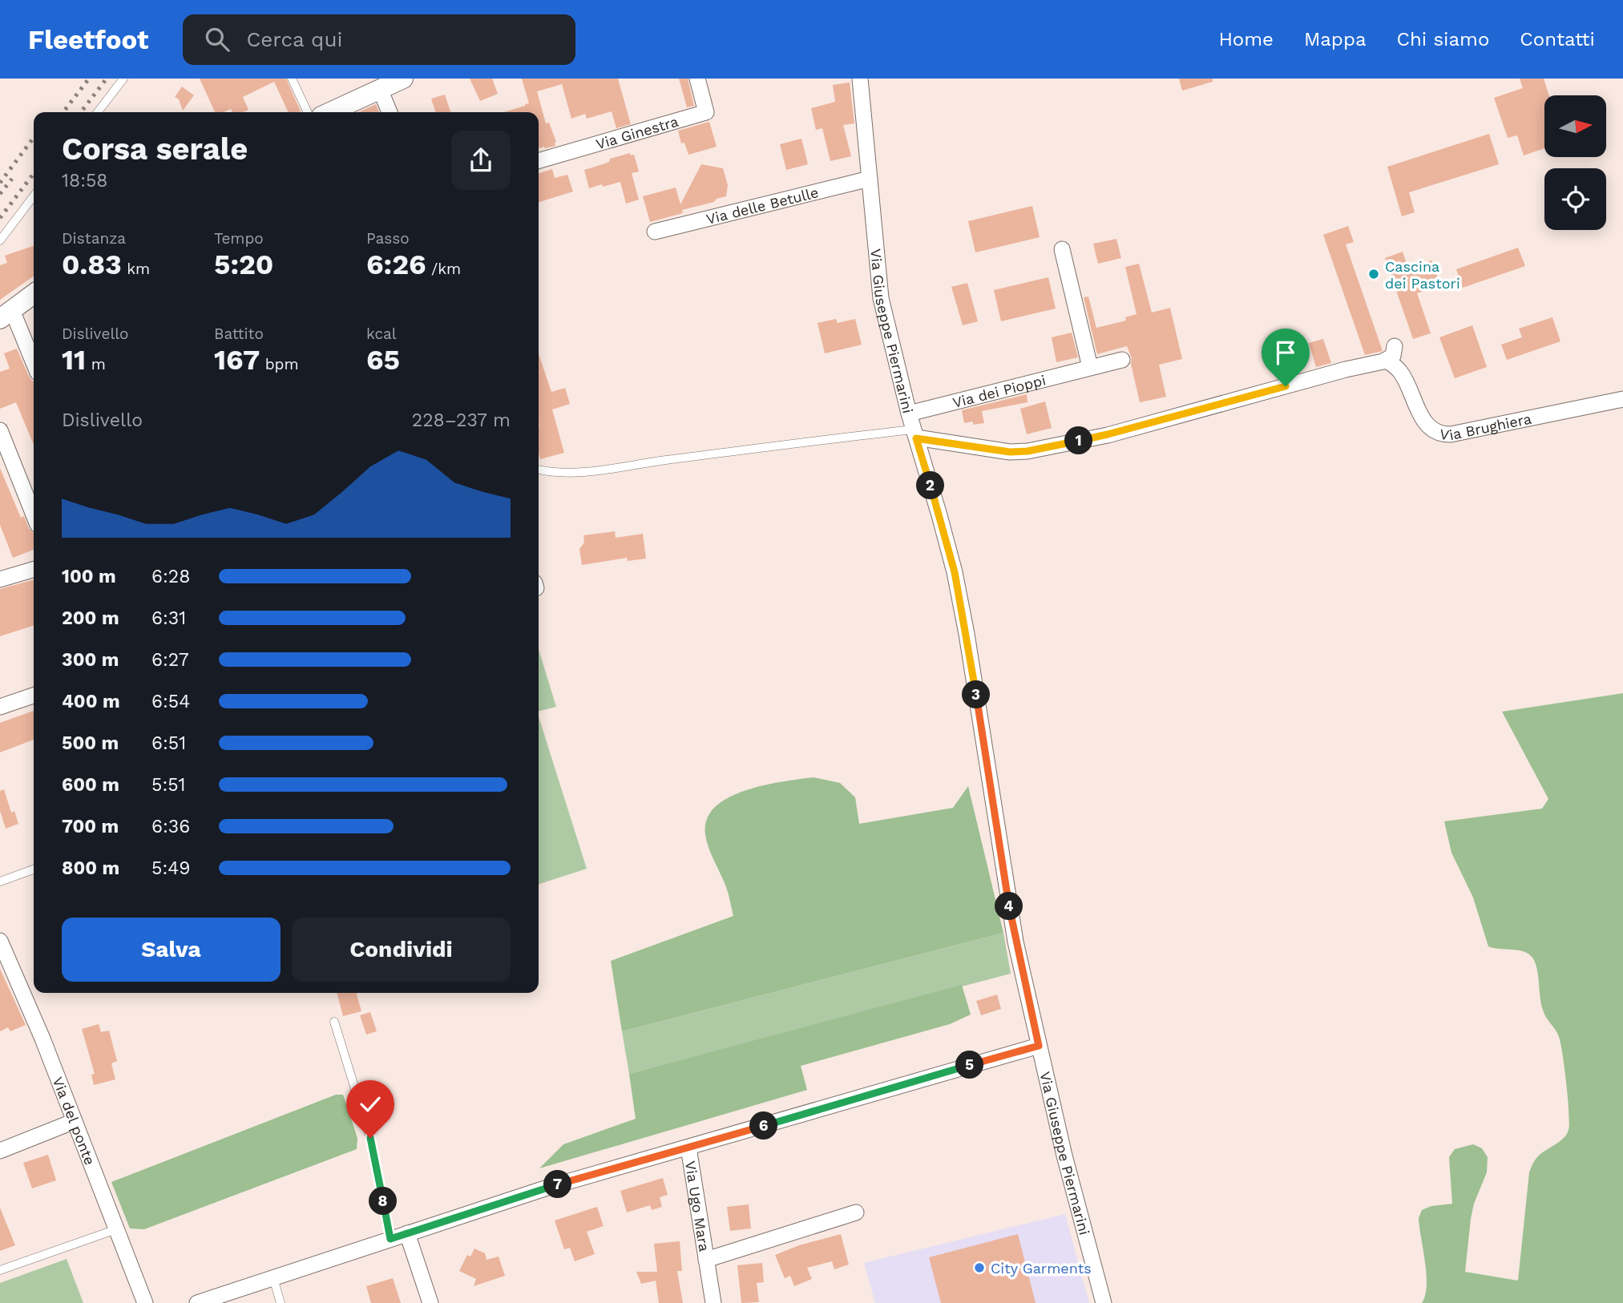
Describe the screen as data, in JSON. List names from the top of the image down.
{
  "streets": {
    "street": [
      "Via Ginestra",
      "Via delle Betulle",
      "Via Giuseppe Piermarini",
      "Via dei Pioppi",
      "Via Brughiera",
      "Via del ponte",
      "Via Ugo Mara"
    ]
  },
  "crossings": [
    ["Via delle Betulle", "Via Giuseppe Piermarini"],
    ["Via Giuseppe Piermarini", "Via dei Pioppi"],
    ["Via Giuseppe Piermarini", "Via Ugo Mara"]
  ],
  "places": ["Cascina dei Pastori", "City Garments"],
  "north": "right",
  "page": {
    "header": "Fleetfoot",
    "search": "Cerca qui",
    "nav": [
      "Home",
      "Mappa",
      "Chi siamo",
      "Contatti"
    ],
    "heading": ["Corsa serale", "18:58"],
    "stats": [
      ["Distanza", "0.83 km"],
      ["Tempo", "5:20"],
      ["Passo", "6:26 /km"],
      ["Dislivello", "11 m"],
      ["Battito", "167 bpm"],
      ["kcal", "65"]
    ],
    "chart": ["Dislivello", "228–237 m"],
    "pins": [
      "1",
      "2",
      "3",
      "4",
      "5",
      "6",
      "7",
      "8"
    ],
    "list": [
      {
        "name": "100 m",
        "note": "6:28"
      },
      {
        "name": "200 m",
        "note": "6:31"
      },
      {
        "name": "300 m",
        "note": "6:27"
      },
      {
        "name": "400 m",
        "note": "6:54"
      },
      {
        "name": "500 m",
        "note": "6:51"
      },
      {
        "name": "600 m",
        "note": "5:51"
      },
      {
        "name": "700 m",
        "note": "6:36"
      },
      {
        "name": "800 m",
        "note": "5:49"
      }
    ],
    "buttons": ["Salva", "Condividi"]
  }
}
